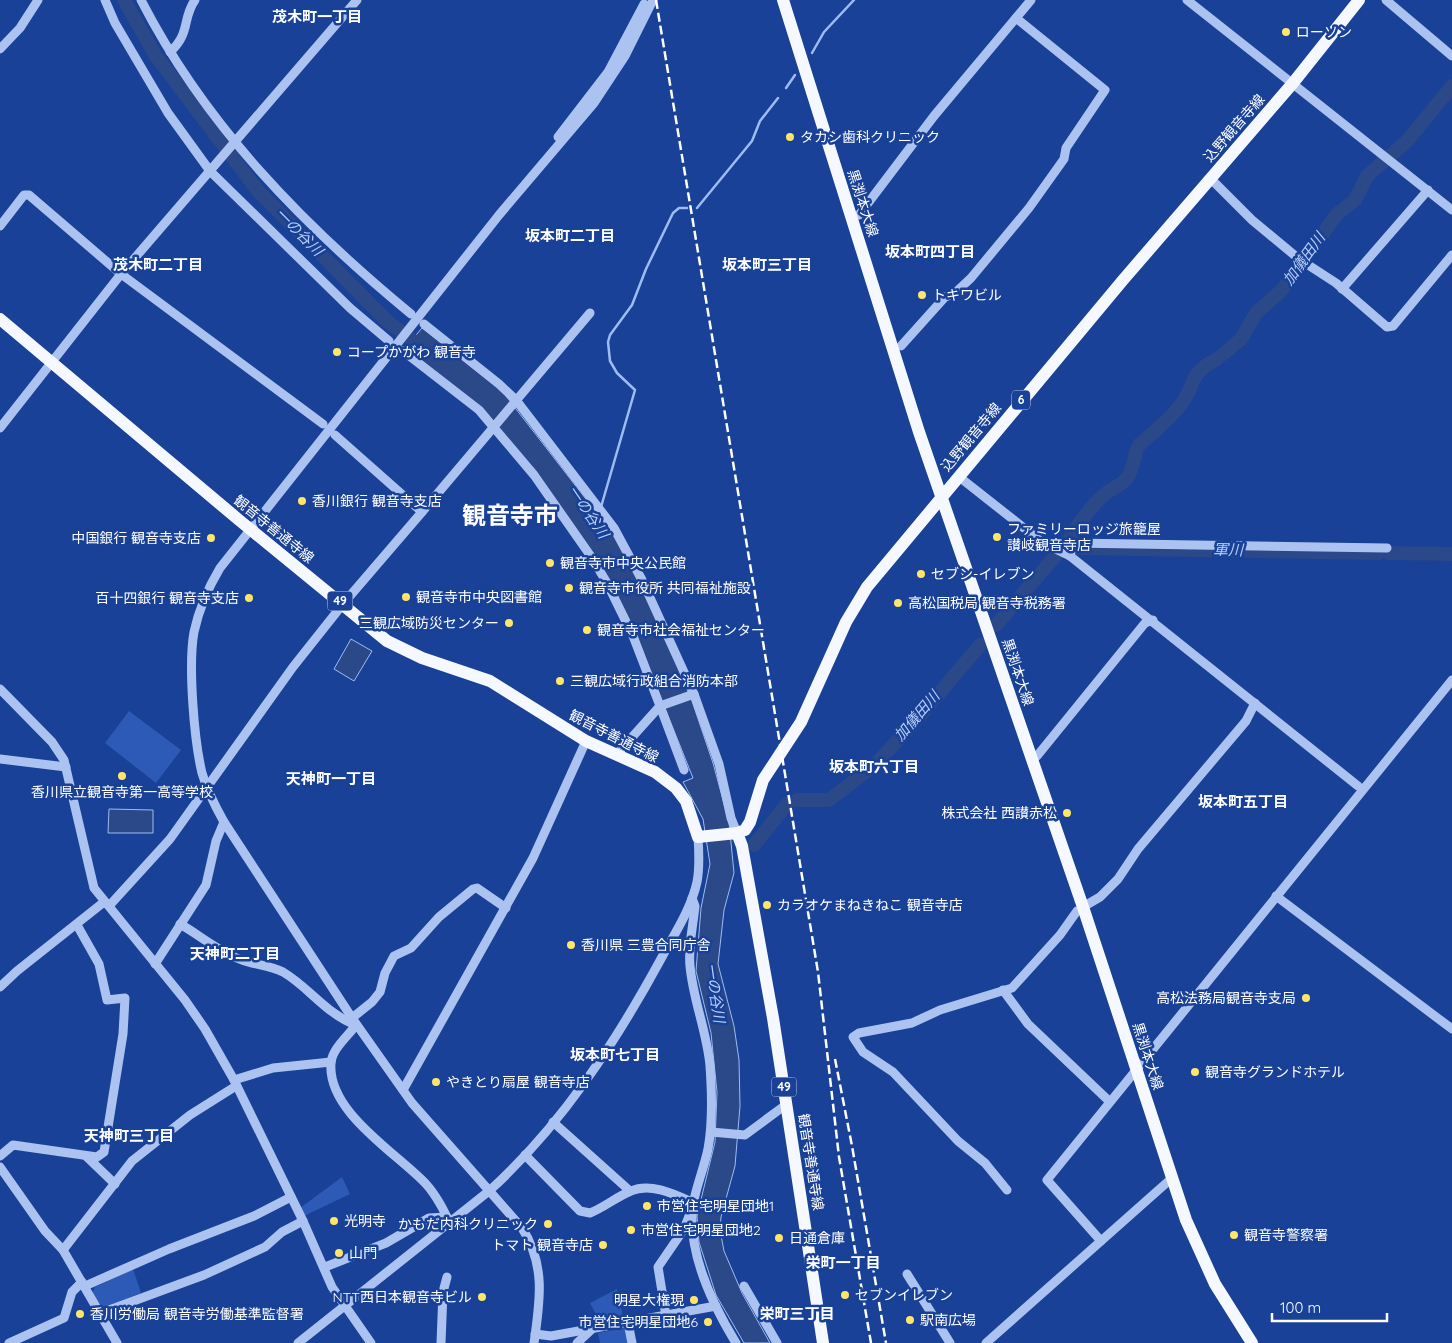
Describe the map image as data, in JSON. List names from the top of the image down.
{
  "streets": {
    "main road": [
      "込野観音寺線",
      "黒渕本大線",
      "6",
      "観音寺善通寺線",
      "49"
    ]
  },
  "crossings": [
    ["込野観音寺線", "黒渕本大線"],
    ["込野観音寺線", "観音寺善通寺線"]
  ],
  "districts": [
    "茂木町一丁目",
    "坂本町二丁目",
    "坂本町四丁目",
    "茂木町二丁目",
    "坂本町三丁目",
    "観音寺市",
    "坂本町六丁目",
    "天神町一丁目",
    "坂本町五丁目",
    "天神町二丁目",
    "坂本町七丁目",
    "天神町三丁目",
    "栄町一丁目",
    "栄町三丁目"
  ],
  "water": ["一の谷川", "加儀田川", "軍川"],
  "places": [
    "ローソン",
    "タカシ歯科クリニック",
    "トキワビル",
    "コープかがわ 観音寺",
    "香川銀行 観音寺支店",
    "ファミリーロッジ旅籠屋 讃岐観音寺店",
    "中国銀行 観音寺支店",
    "観音寺市中央公民館",
    "セブン-イレブン",
    "観音寺市役所 共同福祉施設",
    "観音寺市中央図書館",
    "百十四銀行 観音寺支店",
    "高松国税局 観音寺税務署",
    "三観広域防災センター",
    "観音寺市社会福祉センター",
    "三観広域行政組合消防本部",
    "香川県立観音寺第一高等学校",
    "株式会社 西讃赤松",
    "カラオケまねきねこ 観音寺店",
    "香川県 三豊合同庁舎",
    "高松法務局観音寺支局",
    "観音寺グランドホテル",
    "やきとり扇屋 観音寺店",
    "市営住宅明星団地1",
    "光明寺",
    "かもだ内科クリニック",
    "市営住宅明星団地2",
    "観音寺警察署",
    "日通倉庫",
    "トマト 観音寺店",
    "山門",
    "セブンイレブン",
    "NTT西日本観音寺ビル",
    "明星大権現",
    "香川労働局 観音寺労働基準監督署",
    "駅南広場",
    "市営住宅明星団地6"
  ],
  "scale_bar": "100 m"
}
